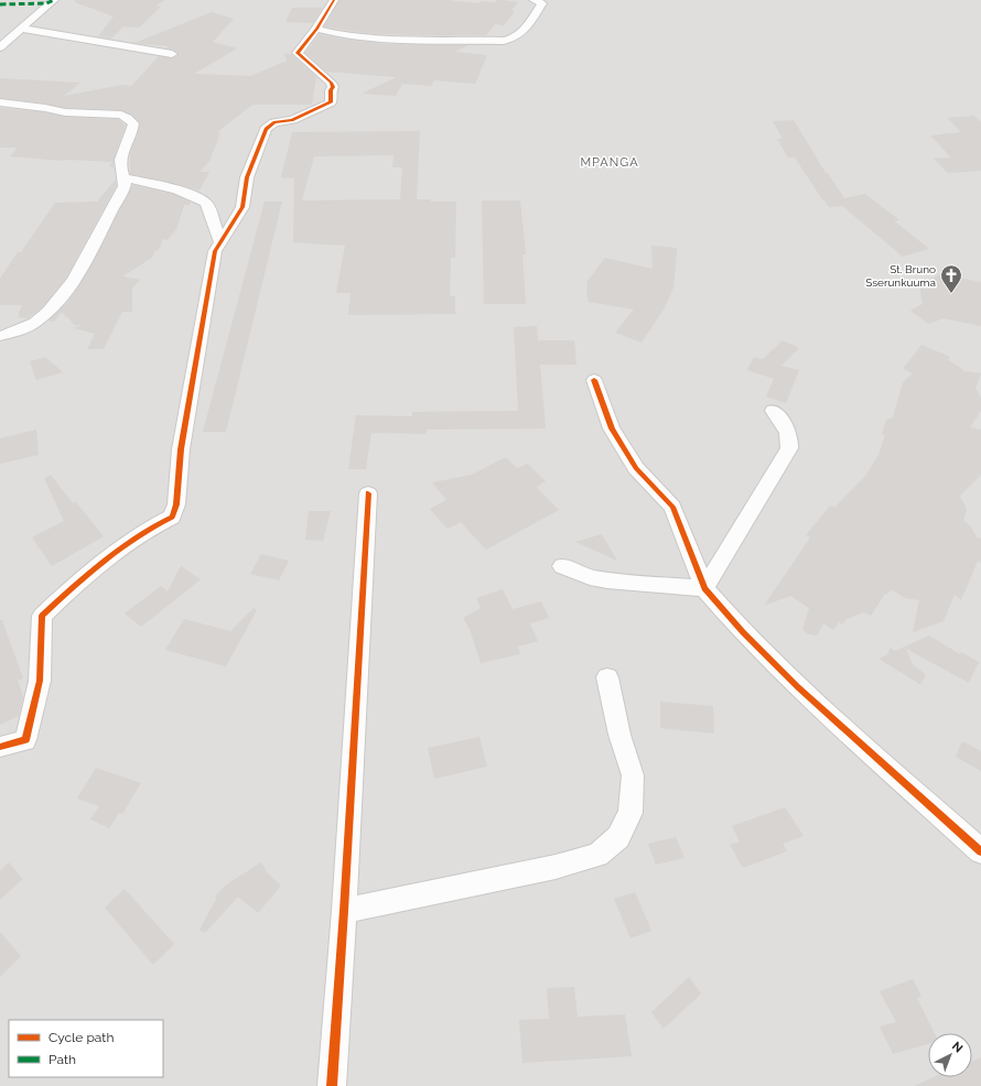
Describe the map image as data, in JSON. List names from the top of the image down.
{
  "districts": ["MPANGA"],
  "places": {
    "church": ["St. Bruno Sserunkuuma"]
  },
  "legend": ["Cycle path", "Path"],
  "north": "top right"
}
